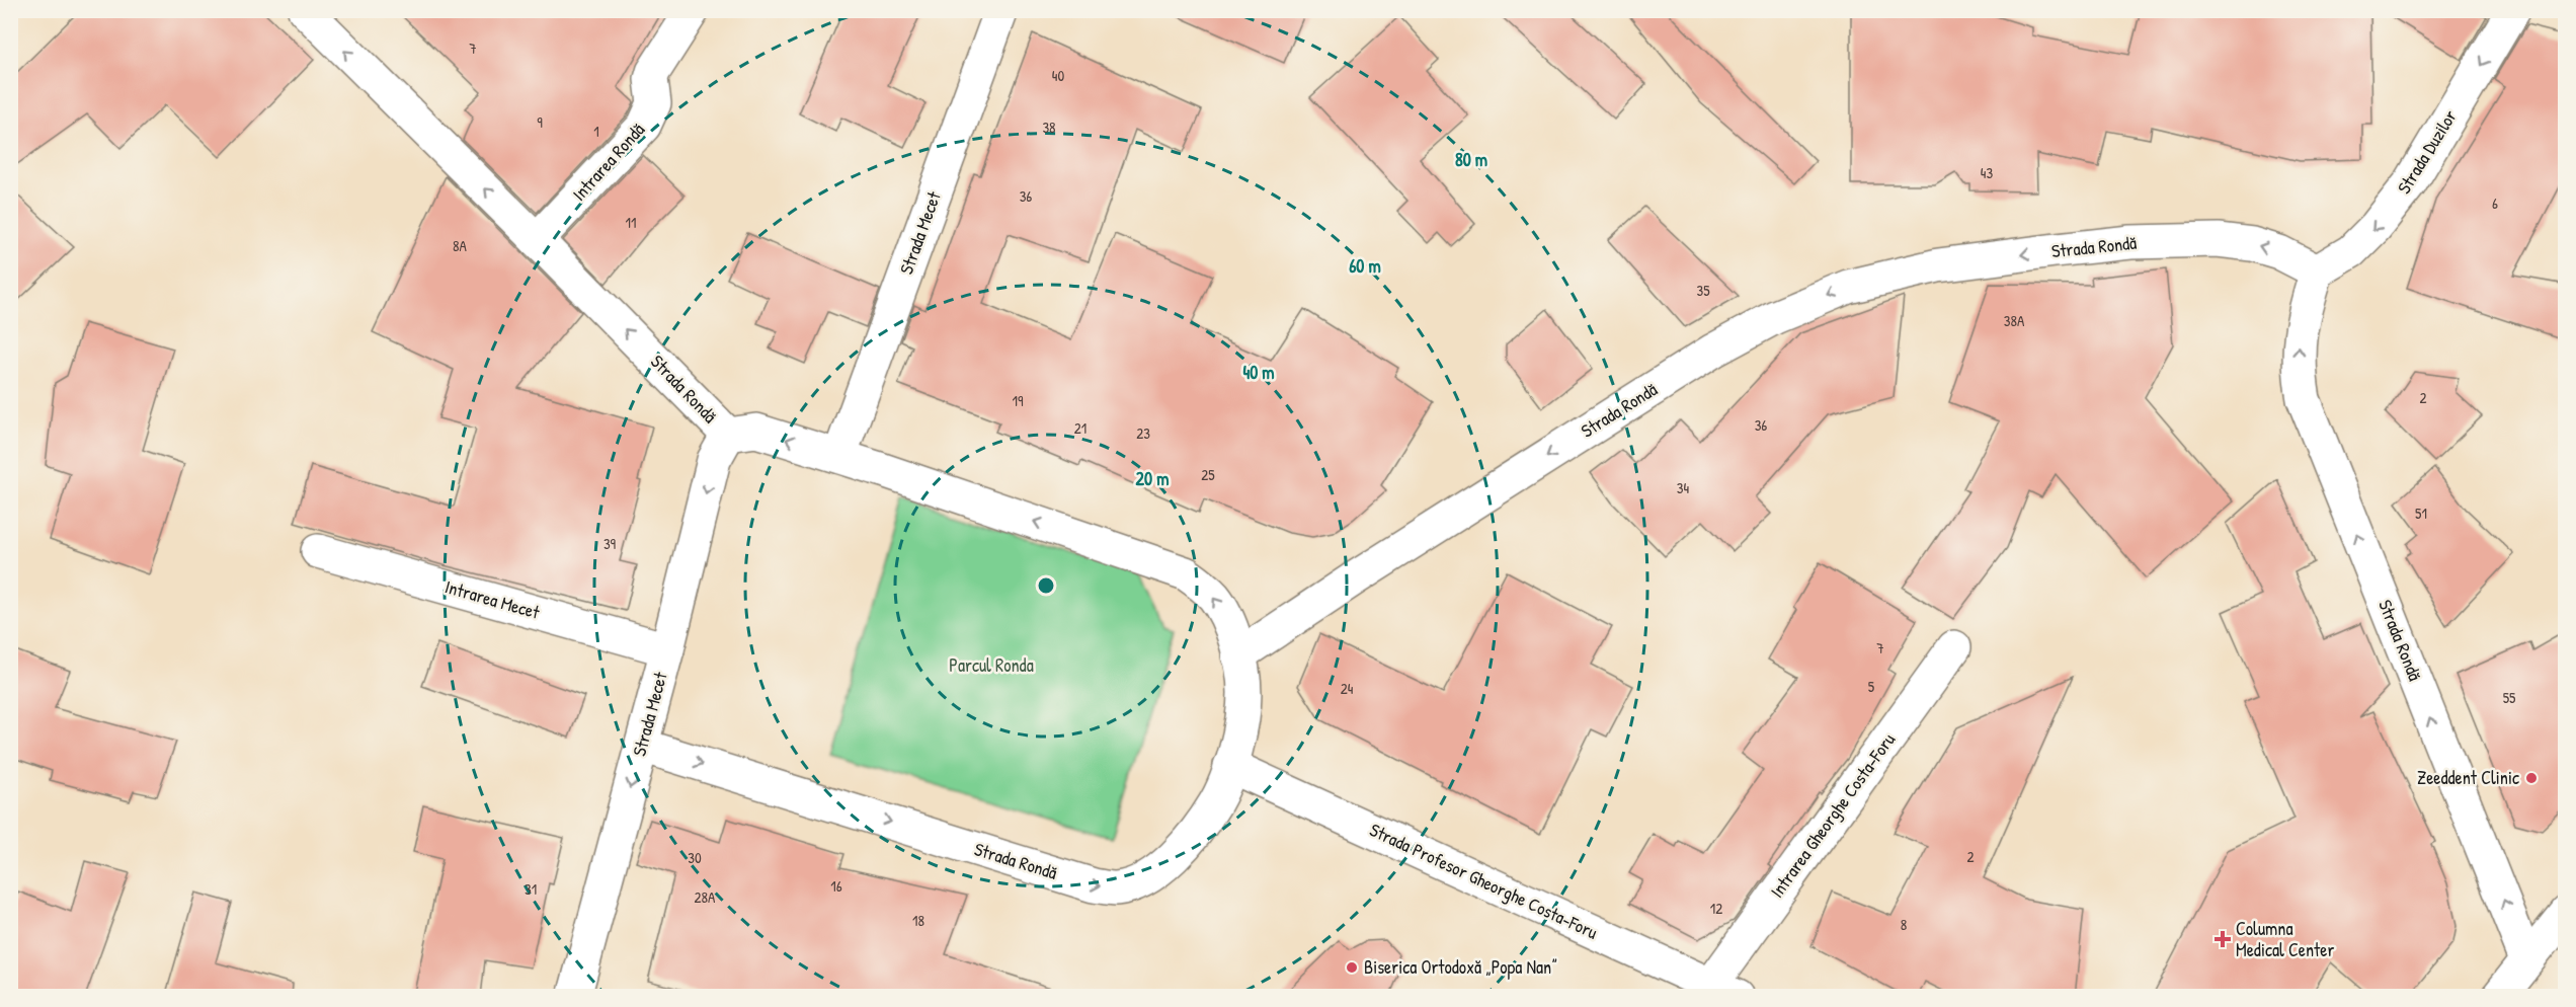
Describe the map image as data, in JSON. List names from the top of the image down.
{
  "streets": {
    "street": [
      "Strada Duzilor",
      "Intrarea Rondă",
      "Strada Mecet",
      "Strada Rondă",
      "Intrarea Mecet",
      "Intrarea Gheorghe Costa-Foru",
      "Strada Profesor Gheorghe Costa-Foru"
    ]
  },
  "crossings": [
    ["Strada Duzilor", "Strada Rondă"],
    ["Intrarea Rondă", "Strada Rondă"],
    ["Strada Mecet", "Strada Rondă"],
    ["Strada Mecet", "Intrarea Mecet"],
    ["Strada Rondă", "Strada Profesor Gheorghe Costa-Foru"],
    ["Intrarea Gheorghe Costa-Foru", "Strada Profesor Gheorghe Costa-Foru"]
  ],
  "one_way": ["Strada Duzilor", "Strada Mecet"],
  "parks": ["Parcul Ronda"],
  "places": {
    "other": ["Zeeddent Clinic", "Biserica Ortodoxă „Popa Nan”"],
    "health": ["Columna Medical Center"]
  },
  "house_numbers": [
    "7",
    "40",
    "9",
    "38",
    "1",
    "43",
    "36",
    "6",
    "11",
    "8A",
    "35",
    "38A",
    "2",
    "19",
    "36",
    "21",
    "23",
    "25",
    "34",
    "51",
    "39",
    "7",
    "5",
    "24",
    "55",
    "2",
    "30",
    "16",
    "31",
    "28A",
    "12",
    "18",
    "8"
  ],
  "rings": [
    "80 m",
    "60 m",
    "40 m",
    "20 m"
  ]
}
